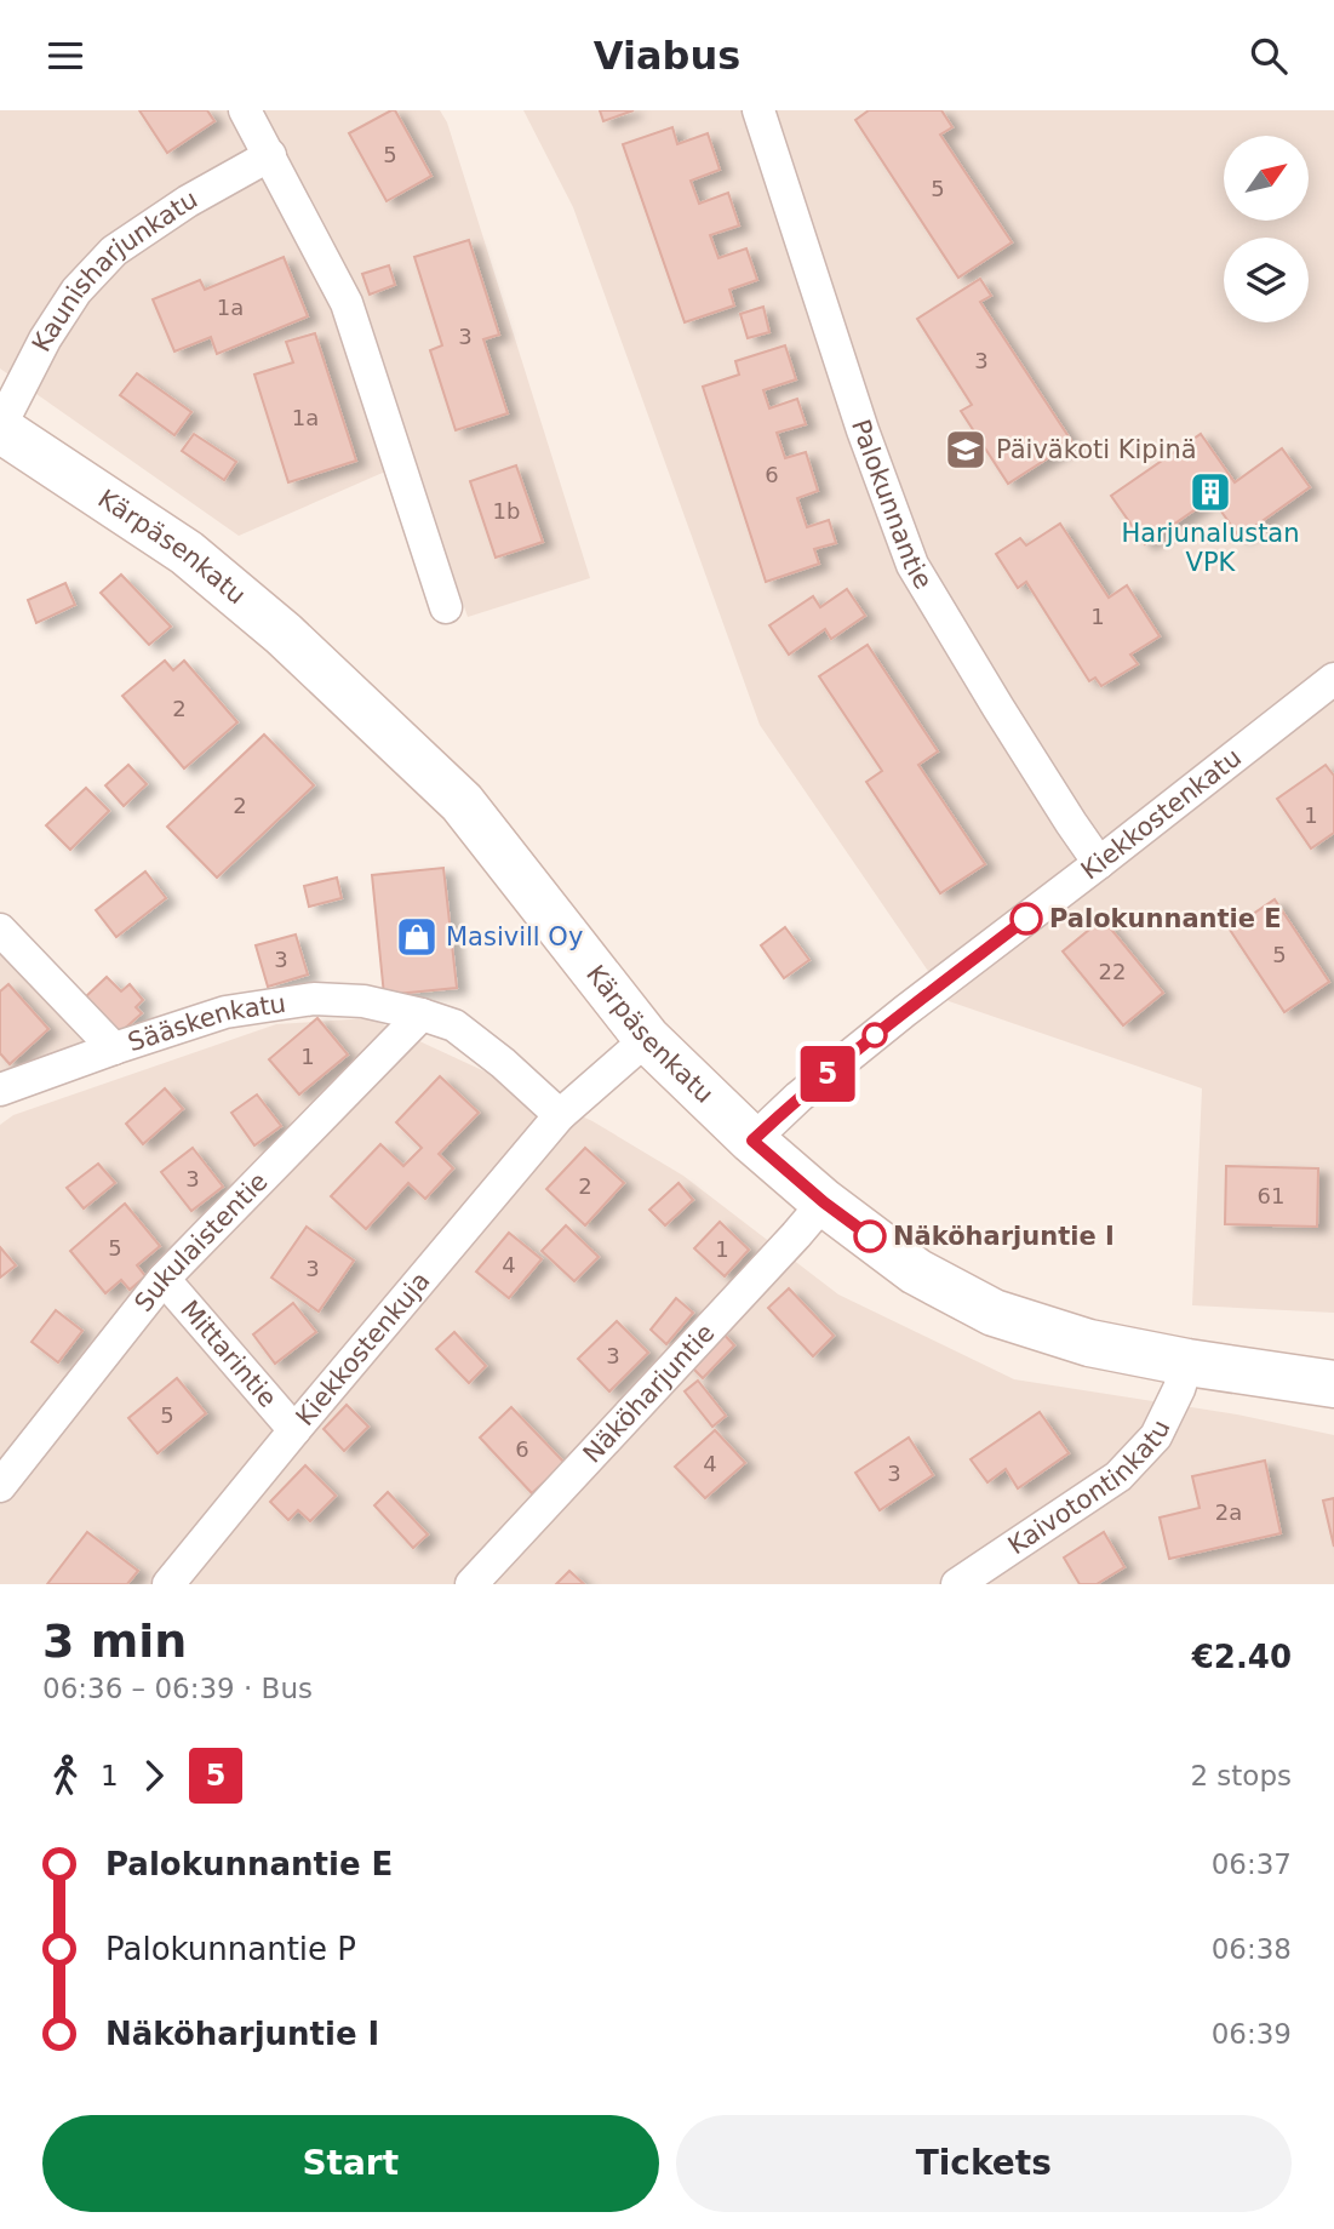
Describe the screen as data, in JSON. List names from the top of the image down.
{
  "streets": {
    "street": [
      "Kaunisharjunkatu",
      "Palokunnantie",
      "Kärpäsenkatu",
      "Kiekkostenkatu",
      "Sääskenkatu",
      "Sukulaistentie",
      "Kiekkostenkuja",
      "Mittarintie",
      "Näköharjuntie",
      "Kaivotontinkatu"
    ]
  },
  "crossings": [
    ["Kaunisharjunkatu", "Kärpäsenkatu"],
    ["Palokunnantie", "Kiekkostenkatu"],
    ["Kärpäsenkatu", "Kiekkostenkatu"],
    ["Kärpäsenkatu", "Kiekkostenkuja"],
    ["Kärpäsenkatu", "Näköharjuntie"],
    ["Kärpäsenkatu", "Kaivotontinkatu"],
    ["Sääskenkatu", "Sukulaistentie"],
    ["Sukulaistentie", "Mittarintie"],
    ["Kiekkostenkuja", "Mittarintie"]
  ],
  "places": {
    "school or university": ["Päiväkoti Kipinä"],
    "building": ["Harjunalustan VPK"],
    "other": ["Palokunnantie E", "Näköharjuntie I"],
    "shop": ["Masivill Oy"]
  },
  "lines": ["bus line 5"],
  "house_numbers": [
    "5",
    "5",
    "1a",
    "3",
    "3",
    "1a",
    "6",
    "1b",
    "1",
    "2",
    "2",
    "1",
    "5",
    "3",
    "22",
    "1",
    "3",
    "2",
    "61",
    "5",
    "1",
    "4",
    "3",
    "3",
    "5",
    "6",
    "4",
    "3",
    "2a"
  ],
  "north": "top right",
  "page": {
    "header": "Viabus",
    "on_map": "5",
    "heading": ["3 min", "06:36 – 06:39 · Bus", "€2.40"],
    "legs": ["1", "5", "2 stops"],
    "list": [
      {
        "name": "Palokunnantie E",
        "value": "06:37"
      },
      {
        "name": "Palokunnantie P",
        "value": "06:38"
      },
      {
        "name": "Näköharjuntie I",
        "value": "06:39"
      }
    ],
    "buttons": ["Start", "Tickets"]
  }
}
